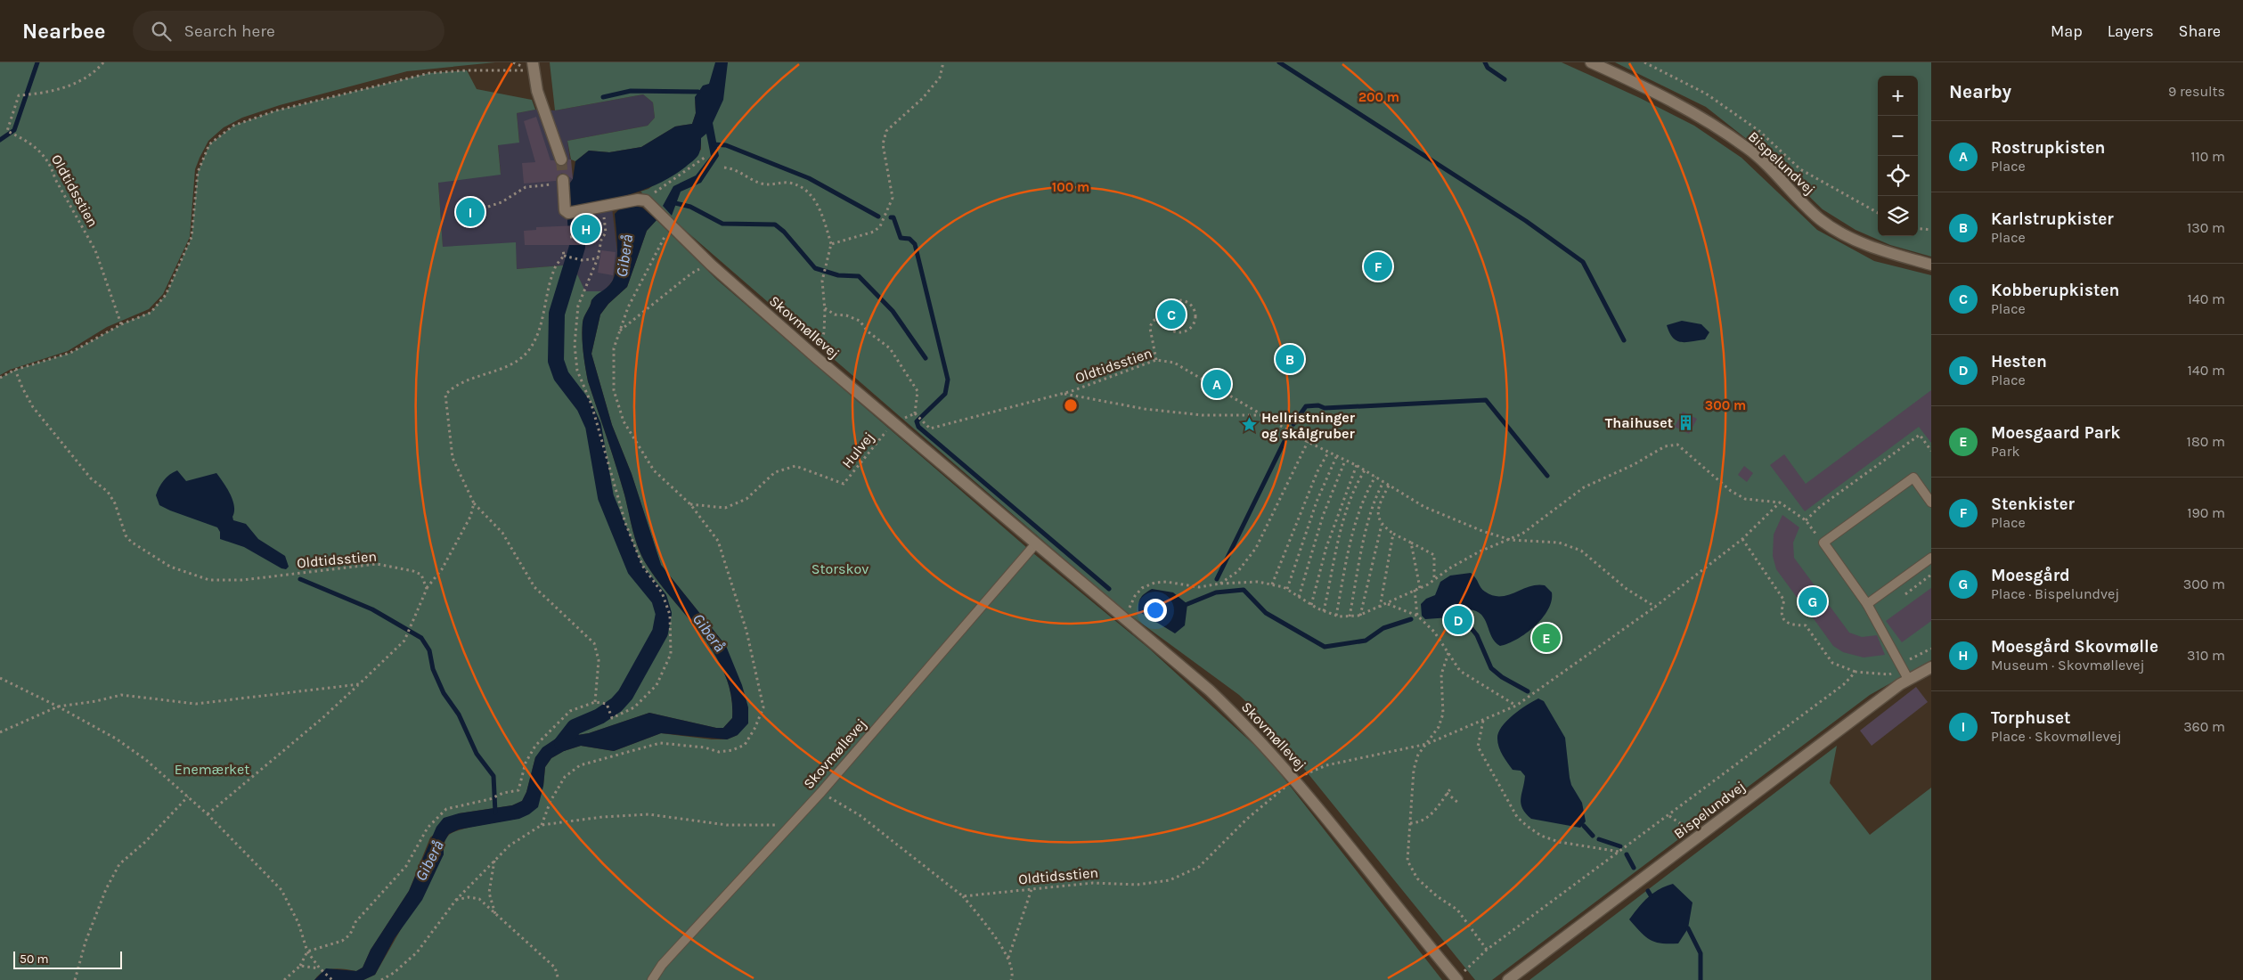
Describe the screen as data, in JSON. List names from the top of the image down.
{
  "streets": {
    "street": ["Bispelundvej", "Skovmøllevej"],
    "path": ["Oldtidsstien", "Hulvej"]
  },
  "crossings": [
    ["Oldtidsstien", "Skovmøllevej"],
    ["Skovmøllevej", "Hulvej"]
  ],
  "water": ["Giberå"],
  "parks": ["Storskov", "Enemærket"],
  "places": {
    "building": ["Thaihuset"],
    "place": ["Hellristninger og skålgruber"]
  },
  "scale_bar": "50 m",
  "page": {
    "header": "Nearbee",
    "search": "Search here",
    "nav": ["Map", "Layers", "Share"],
    "heading": ["Nearby", "9 results"],
    "map_buttons": ["+", "−"],
    "list": [
      {
        "mark": "A",
        "name": "Rostrupkisten",
        "note": "Place",
        "value": "110 m"
      },
      {
        "mark": "B",
        "name": "Karlstrupkister",
        "note": "Place",
        "value": "130 m"
      },
      {
        "mark": "C",
        "name": "Kobberupkisten",
        "note": "Place",
        "value": "140 m"
      },
      {
        "mark": "D",
        "name": "Hesten",
        "note": "Place",
        "value": "140 m"
      },
      {
        "mark": "E",
        "name": "Moesgaard Park",
        "note": "Park",
        "value": "180 m"
      },
      {
        "mark": "F",
        "name": "Stenkister",
        "note": "Place",
        "value": "190 m"
      },
      {
        "mark": "G",
        "name": "Moesgård",
        "note": "Place · Bispelundvej",
        "value": "300 m"
      },
      {
        "mark": "H",
        "name": "Moesgård Skovmølle",
        "note": "Museum · Skovmøllevej",
        "value": "310 m"
      },
      {
        "mark": "I",
        "name": "Torphuset",
        "note": "Place · Skovmøllevej",
        "value": "360 m"
      }
    ],
    "pins": [
      "I",
      "H",
      "F",
      "C",
      "B",
      "A",
      "G",
      "D",
      "E"
    ],
    "scale": "50 m"
  },
  "rings": ["200 m", "100 m", "300 m"]
}
